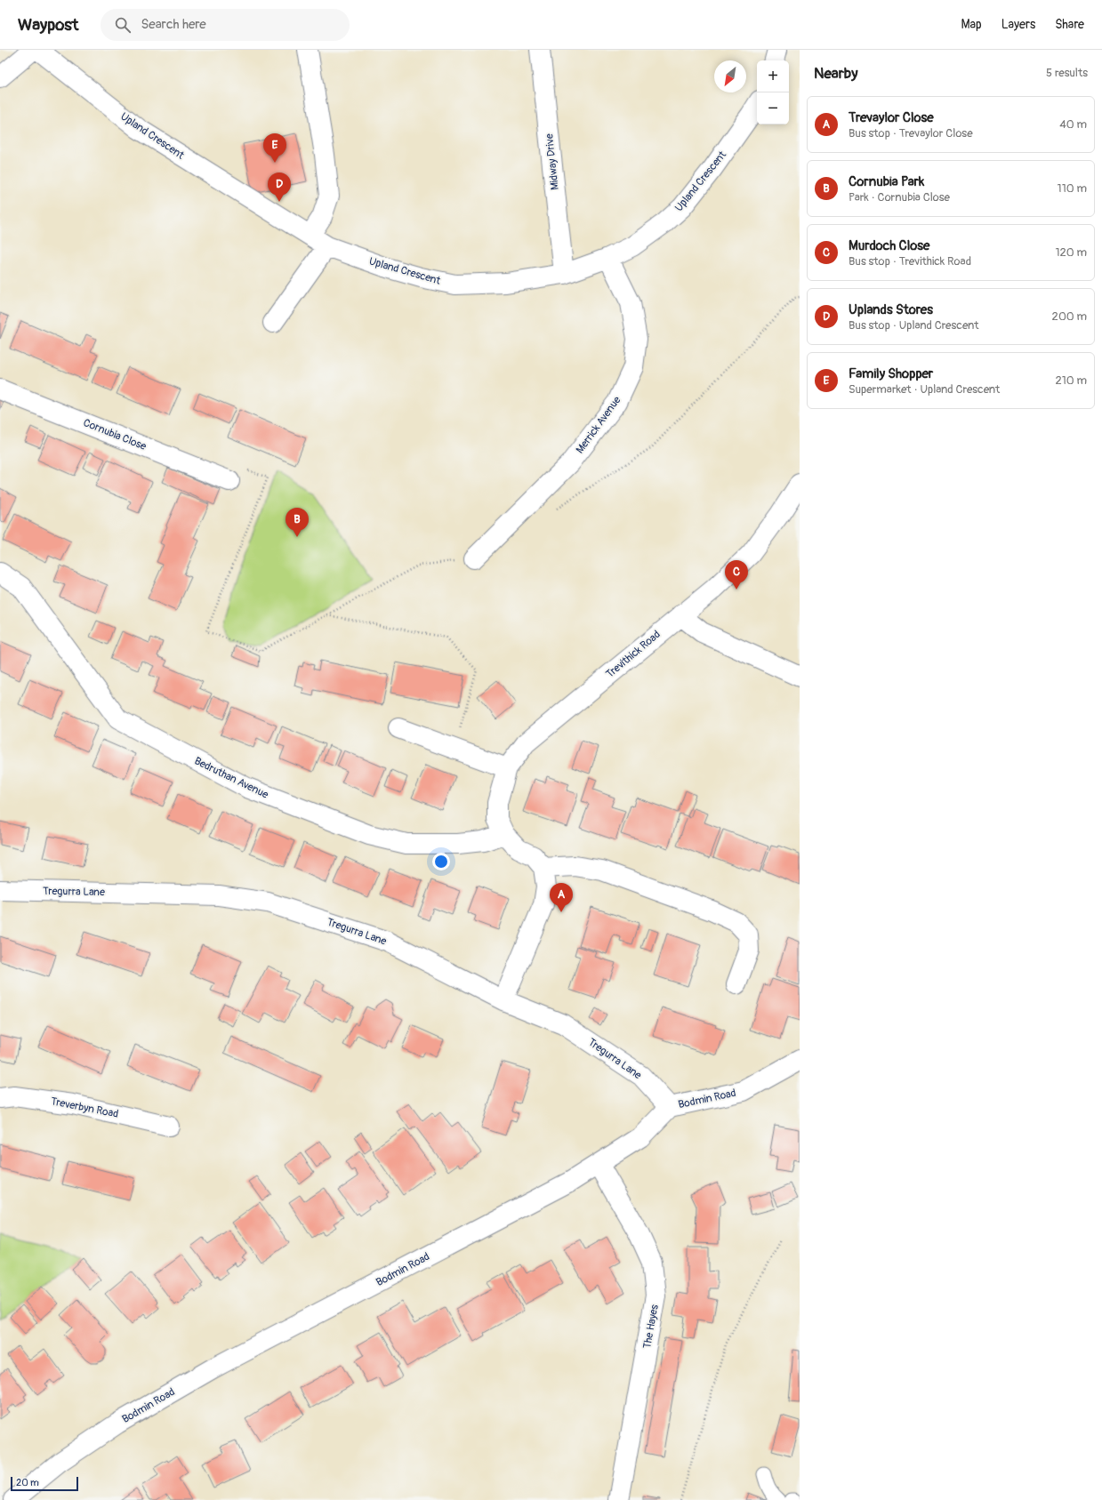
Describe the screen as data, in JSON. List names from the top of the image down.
{
  "streets": {
    "street": [
      "Upland Crescent",
      "Midway Drive",
      "Merrick Avenue",
      "Cornubia Close",
      "Trevithick Road",
      "Bedruthan Avenue",
      "Tregurra Lane",
      "Bodmin Road",
      "Treverbyn Road",
      "The Hayes"
    ]
  },
  "crossings": [
    ["Upland Crescent", "Midway Drive"],
    ["Upland Crescent", "Merrick Avenue"],
    ["Trevithick Road", "Bedruthan Avenue"],
    ["Tregurra Lane", "Bodmin Road"],
    ["Bodmin Road", "The Hayes"]
  ],
  "scale_bar": "20 m",
  "north": "bottom left",
  "page": {
    "header": "Waypost",
    "search": "Search here",
    "nav": ["Map", "Layers", "Share"],
    "heading": ["Nearby", "5 results"],
    "map_buttons": ["+", "−"],
    "list": [
      {
        "mark": "A",
        "name": "Trevaylor Close",
        "note": "Bus stop · Trevaylor Close",
        "value": "40 m"
      },
      {
        "mark": "B",
        "name": "Cornubia Park",
        "note": "Park · Cornubia Close",
        "value": "110 m"
      },
      {
        "mark": "C",
        "name": "Murdoch Close",
        "note": "Bus stop · Trevithick Road",
        "value": "120 m"
      },
      {
        "mark": "D",
        "name": "Uplands Stores",
        "note": "Bus stop · Upland Crescent",
        "value": "200 m"
      },
      {
        "mark": "E",
        "name": "Family Shopper",
        "note": "Supermarket · Upland Crescent",
        "value": "210 m"
      }
    ],
    "pins": [
      "E",
      "D",
      "B",
      "C",
      "A"
    ],
    "scale": "20 m"
  }
}
